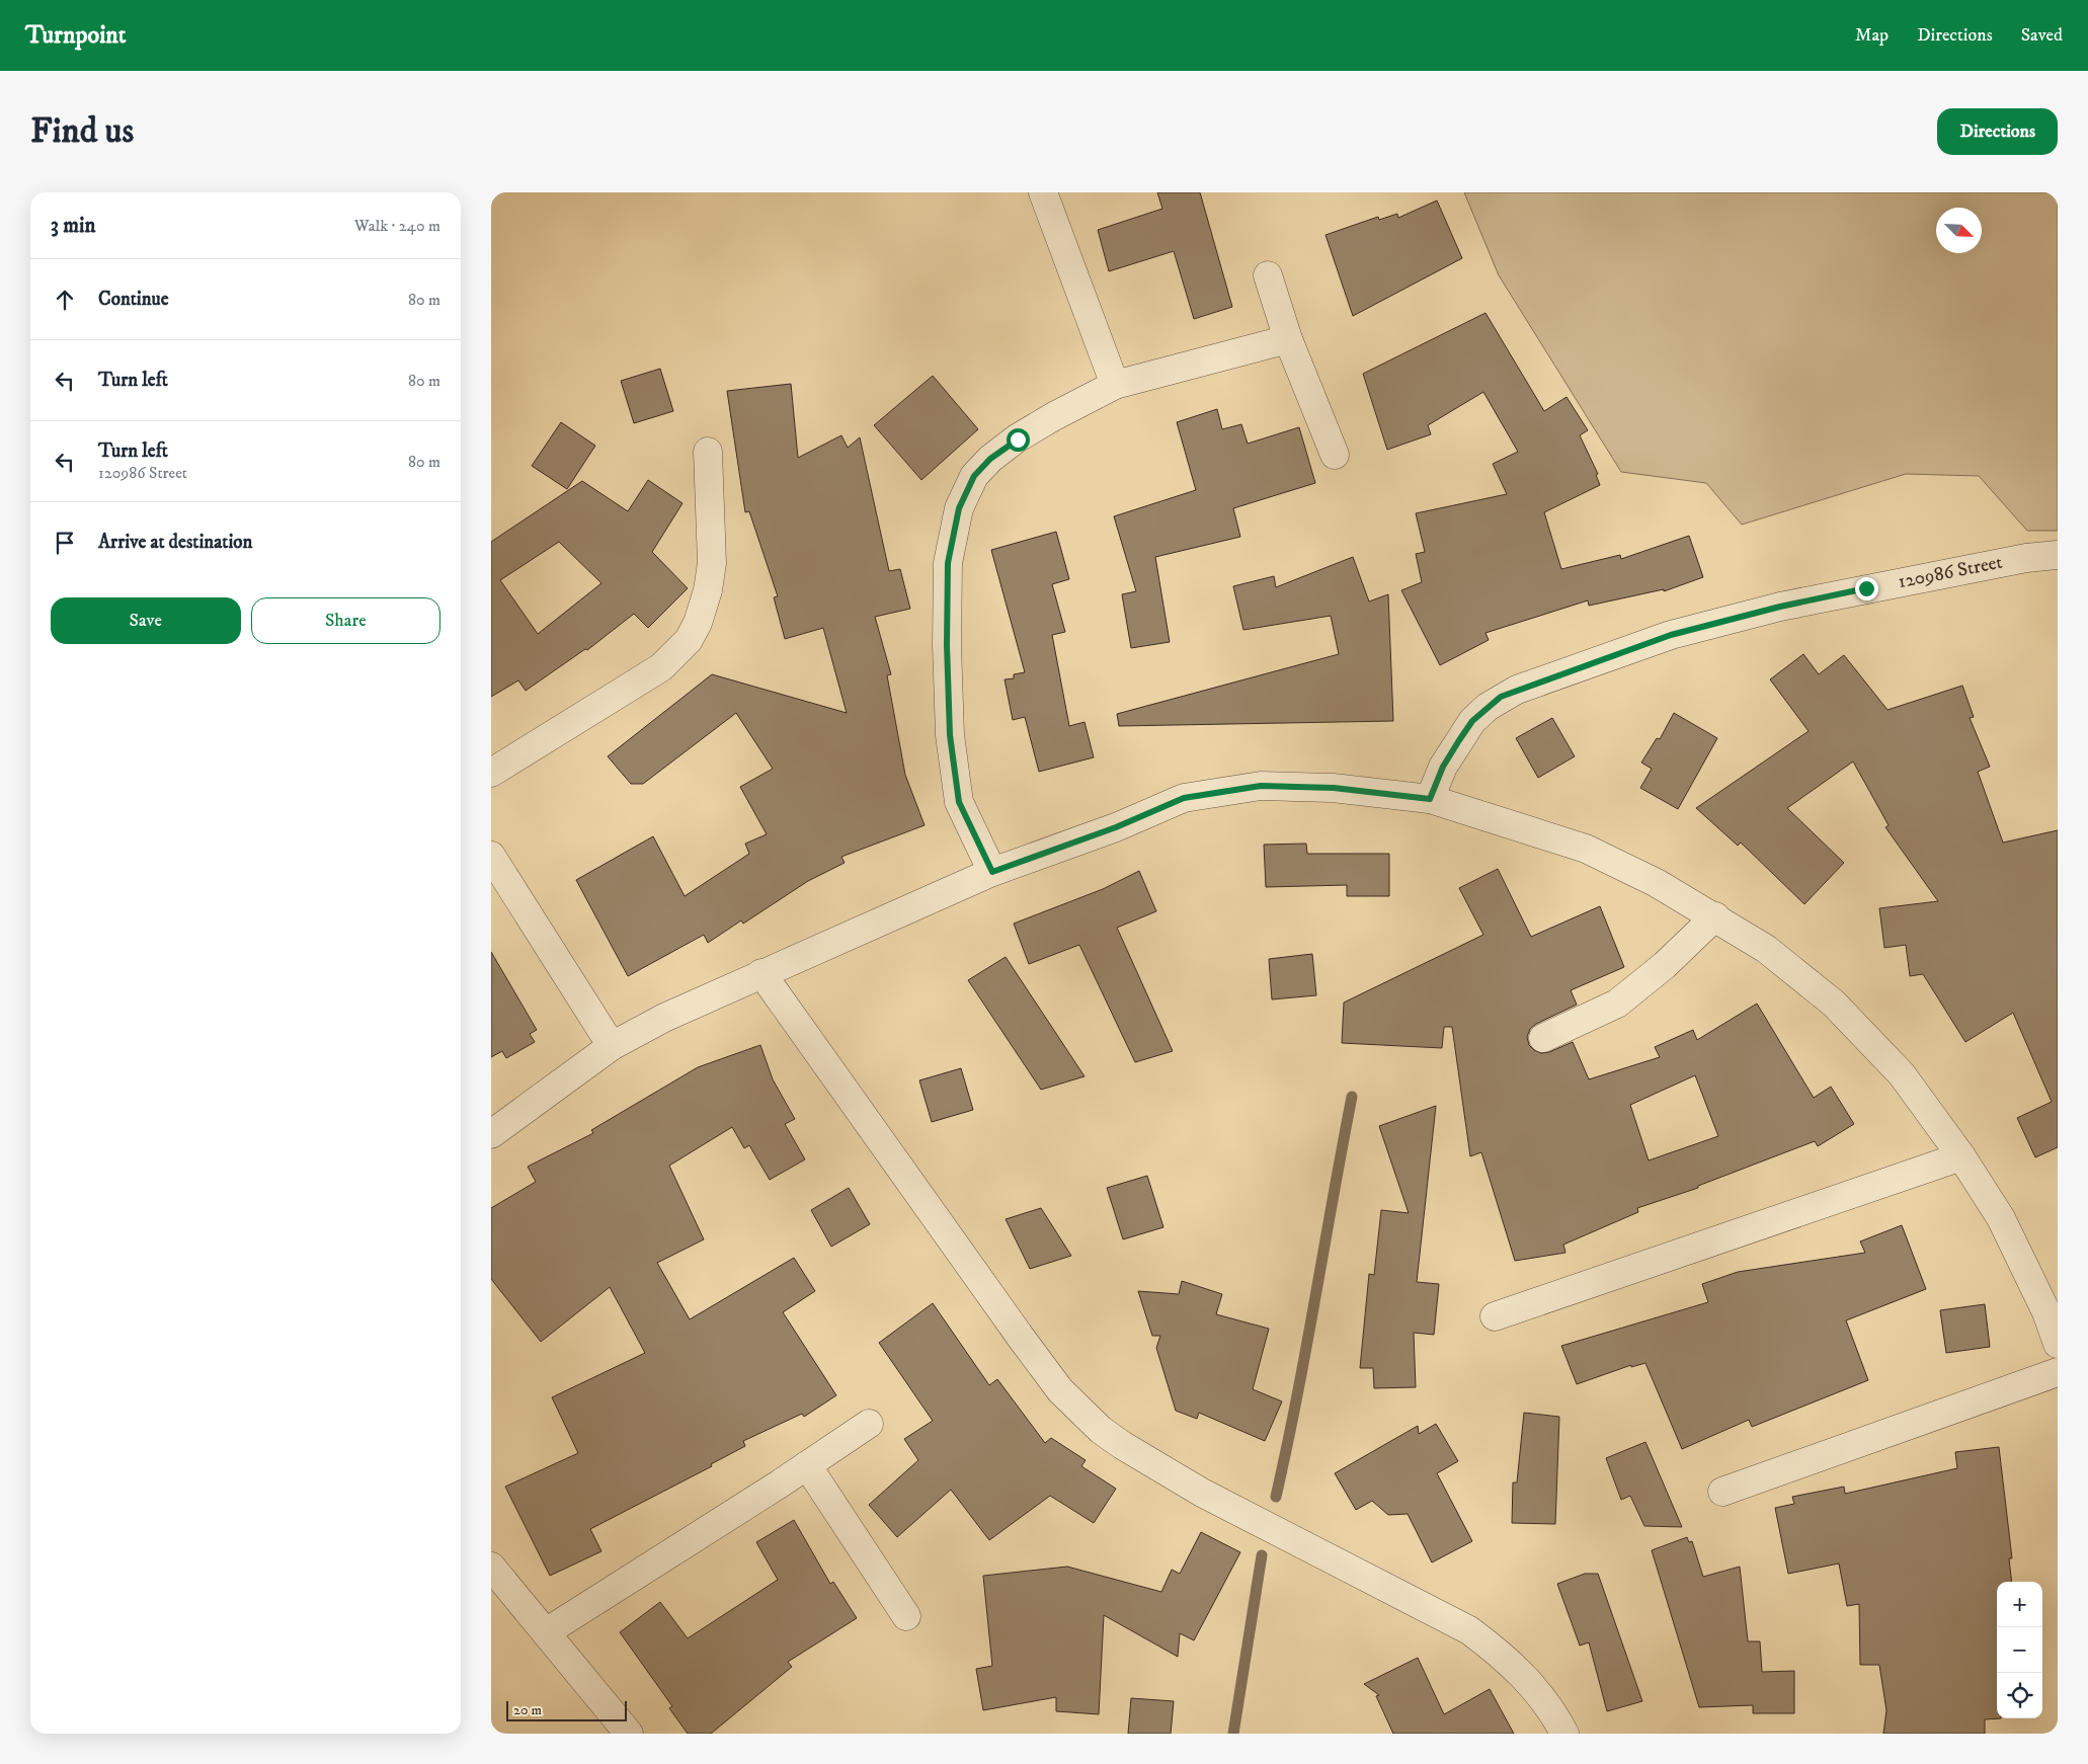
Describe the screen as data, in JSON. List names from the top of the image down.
{
  "streets": {
    "street": ["120986 Street"]
  },
  "scale_bar": "20 m",
  "north": "bottom right",
  "page": {
    "header": "Turnpoint",
    "nav": ["Map", "Directions", "Saved"],
    "buttons": [
      "Directions",
      ["Save", "Share"]
    ],
    "title": "Find us",
    "heading": ["3 min", "Walk · 240 m"],
    "list": [
      ["Continue", "80 m"],
      ["Turn left", "80 m"],
      ["Turn left", "120986 Street", "80 m"],
      "Arrive at destination"
    ],
    "map_buttons": ["+", "−"],
    "scale": "20 m"
  }
}
